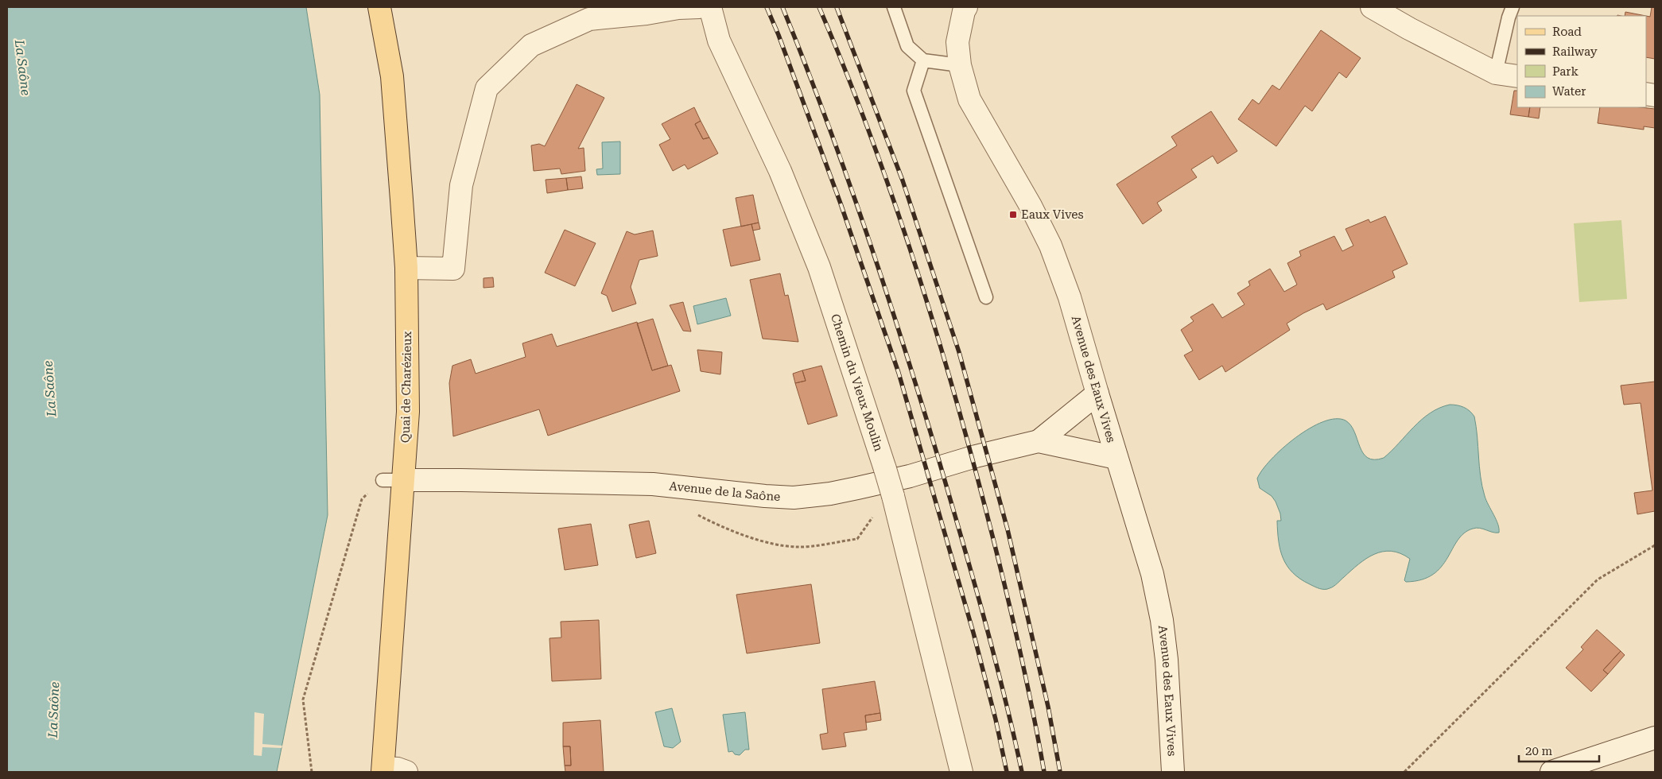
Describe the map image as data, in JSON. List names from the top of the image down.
{
  "streets": {
    "main road": ["Quai de Charézieux"],
    "street": ["Avenue des Eaux Vives", "Chemin du Vieux Moulin", "Avenue de la Saône"]
  },
  "crossings": [
    ["Avenue des Eaux Vives", "Avenue de la Saône"],
    ["Quai de Charézieux", "Avenue de la Saône"]
  ],
  "water": ["La Saône"],
  "places": {
    "transit": ["Eaux Vives"]
  },
  "legend": [
    "Road",
    "Railway",
    "Park",
    "Water"
  ],
  "scale_bar": "20 m"
}
